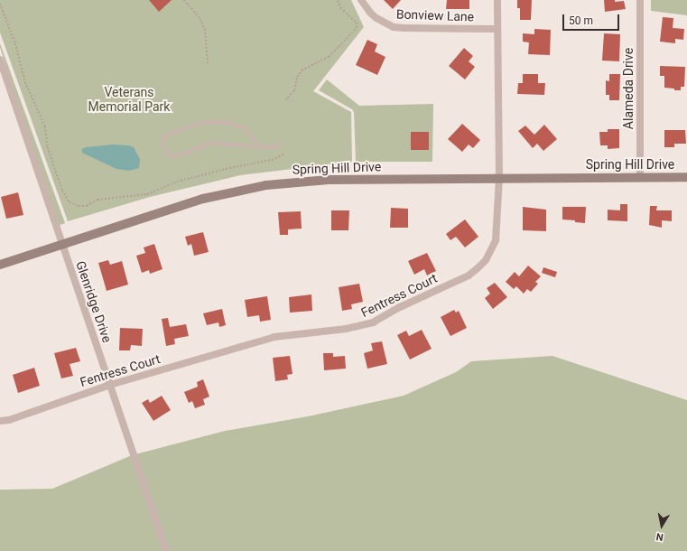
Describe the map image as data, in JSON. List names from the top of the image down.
{
  "streets": {
    "main road": ["Spring Hill Drive"],
    "street": [
      "Bonview Lane",
      "Alameda Drive",
      "Fentress Court",
      "Glenridge Drive"
    ]
  },
  "crossings": [
    ["Bonview Lane", "Fentress Court"],
    ["Alameda Drive", "Spring Hill Drive"],
    ["Spring Hill Drive", "Fentress Court"],
    ["Spring Hill Drive", "Glenridge Drive"],
    ["Fentress Court", "Glenridge Drive"]
  ],
  "parks": ["Veterans Memorial Park"],
  "scale_bar": "50 m",
  "north": "bottom"
}
